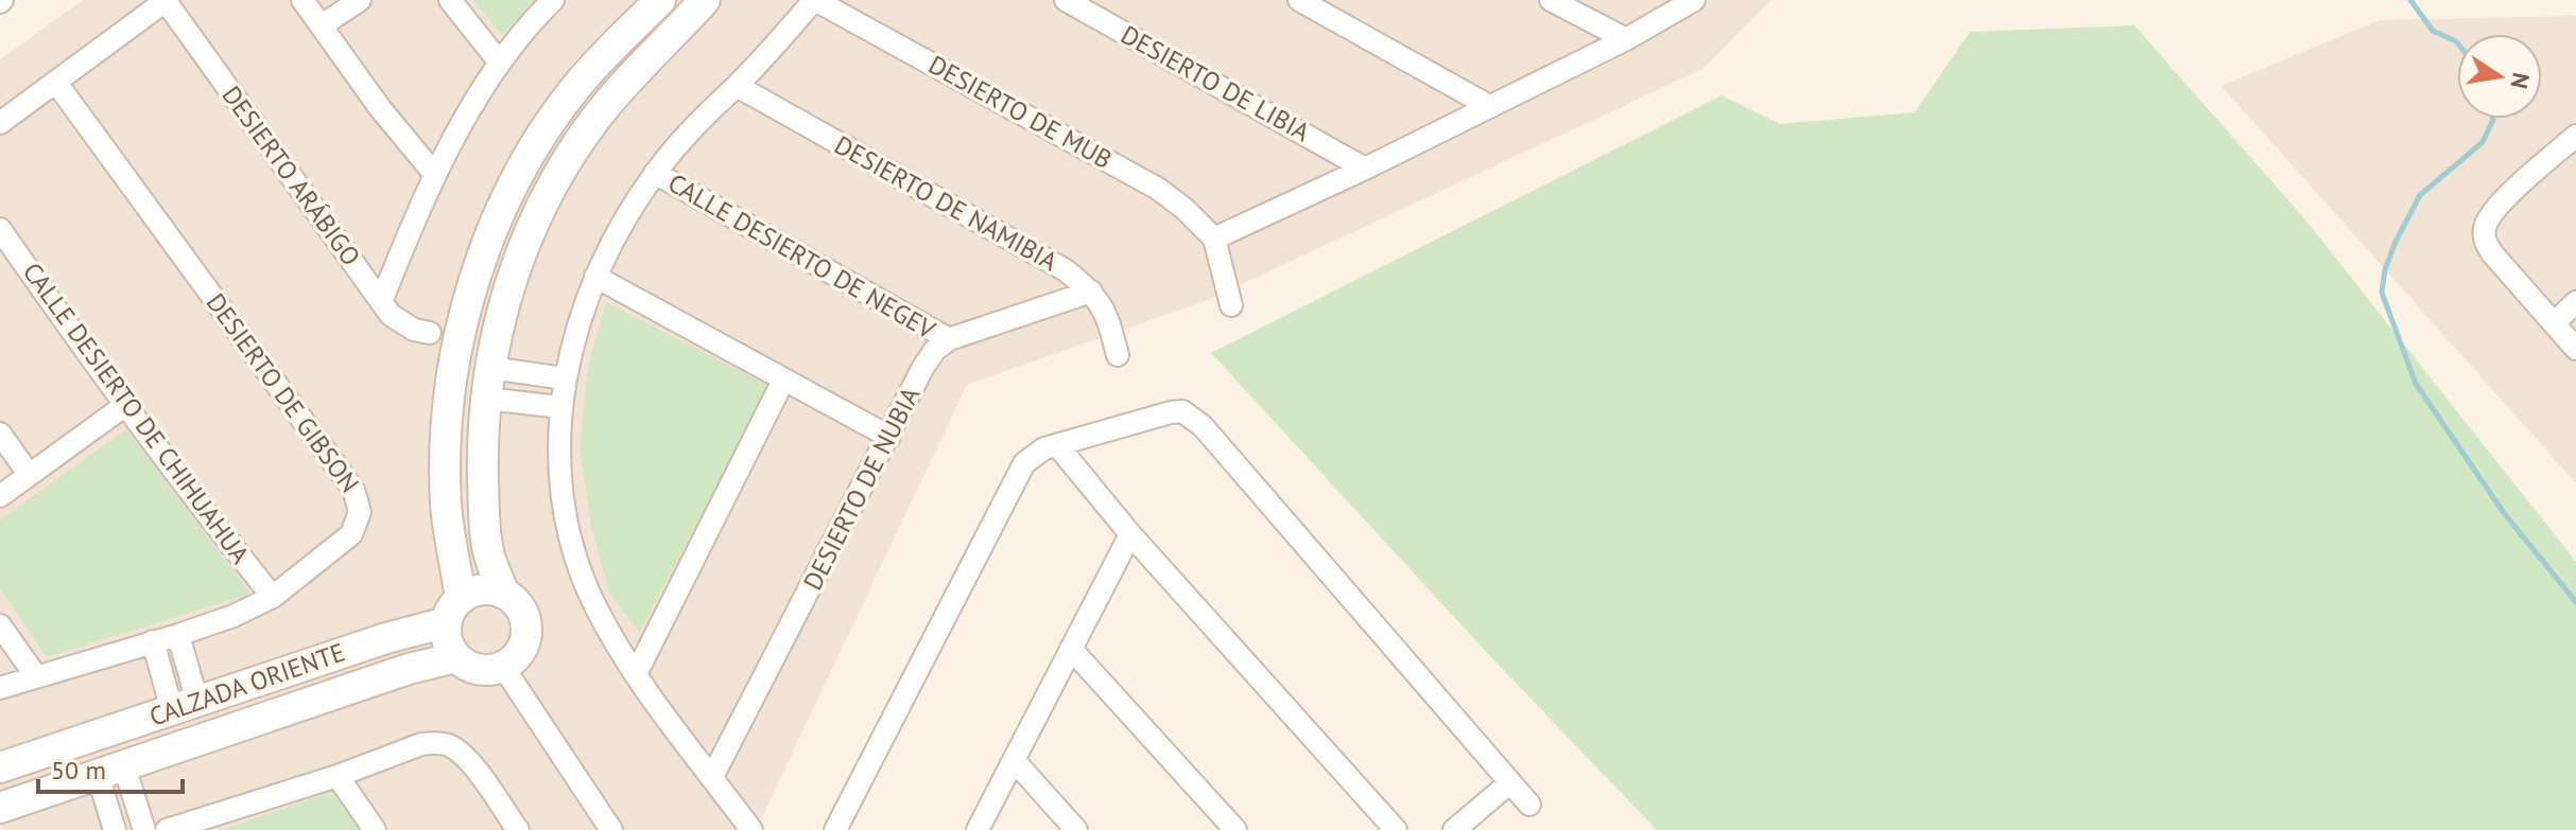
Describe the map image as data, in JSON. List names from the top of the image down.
{
  "streets": {
    "street": [
      "DESIERTO DE LIBIA",
      "DESIERTO DE MUB",
      "DESIERTO ARÁBIGO",
      "DESIERTO DE NAMIBIA",
      "CALLE DESIERTO DE NEGEV",
      "DESIERTO DE GIBSON",
      "CALLE DESIERTO DE CHIHUAHUA",
      "DESIERTO DE NUBIA",
      "CALZADA ORIENTE"
    ]
  },
  "crossings": [
    ["CALLE DESIERTO DE NEGEV", "DESIERTO DE NUBIA"],
    ["DESIERTO DE GIBSON", "CALLE DESIERTO DE CHIHUAHUA"]
  ],
  "scale_bar": "50 m",
  "north": "right"
}
